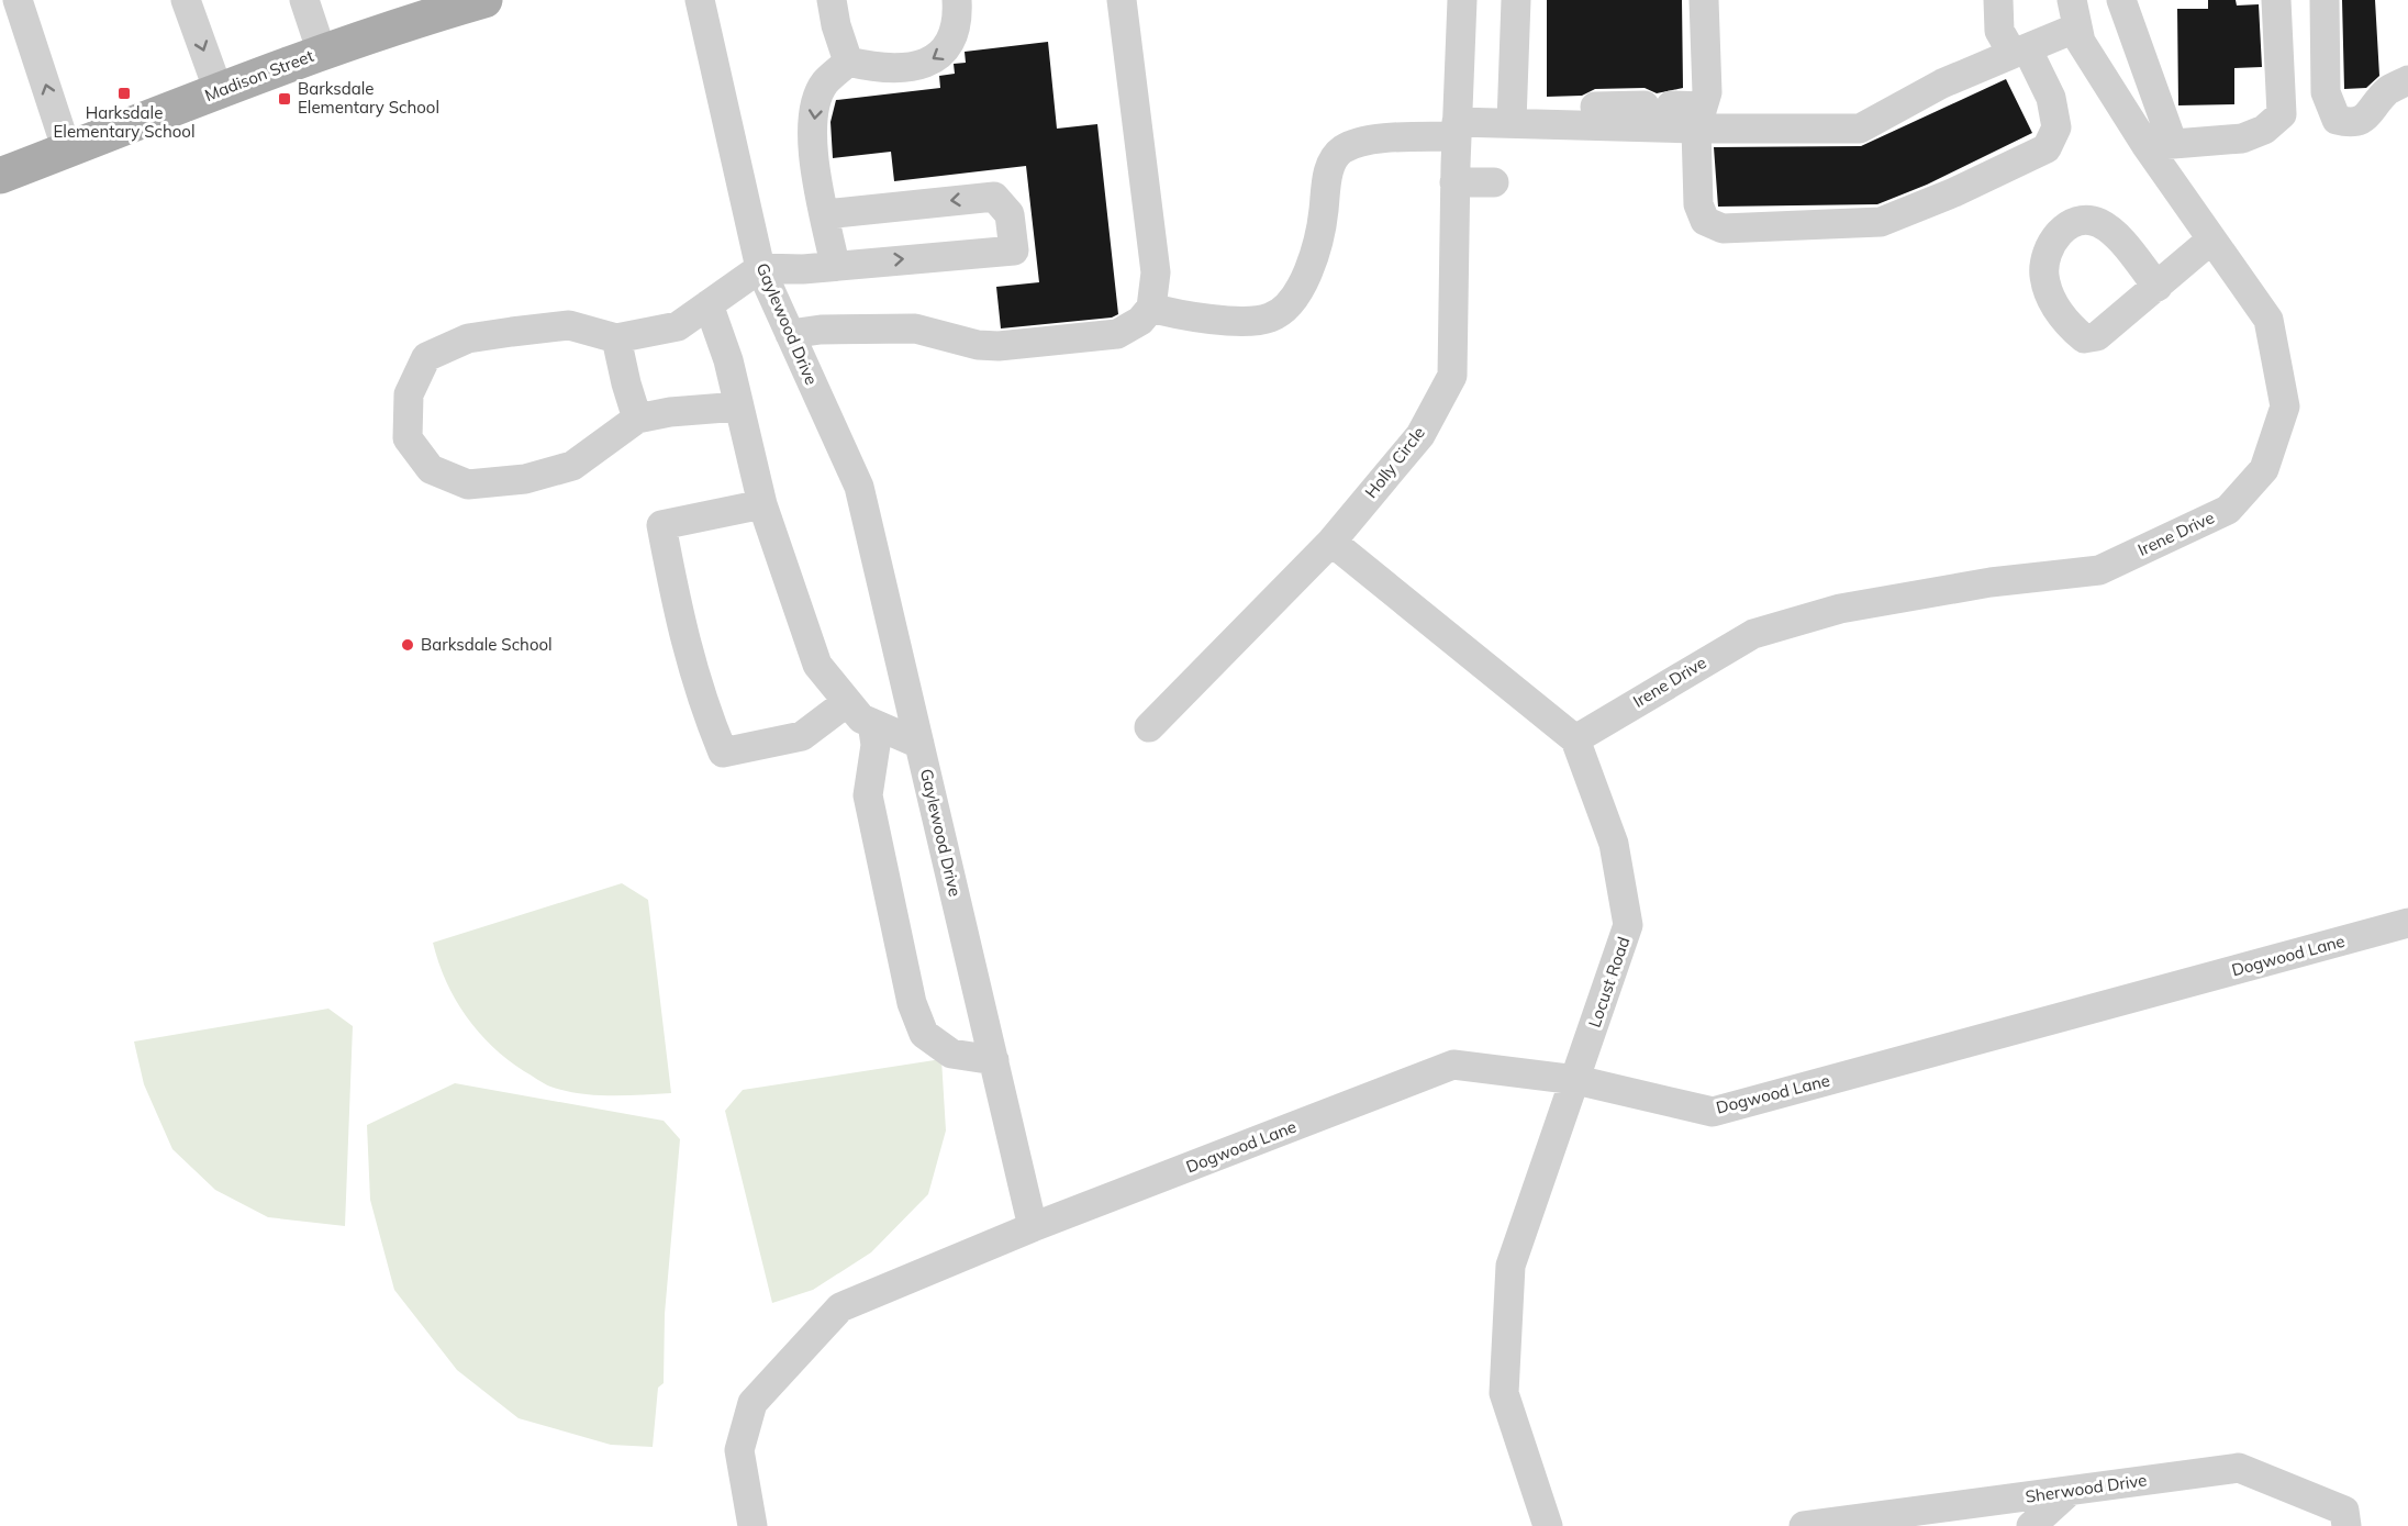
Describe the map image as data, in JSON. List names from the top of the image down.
{
  "streets": {
    "main road": ["Madison Street"],
    "street": [
      "Gaylewood Drive",
      "Holly Circle",
      "Irene Drive",
      "Dogwood Lane",
      "Locust Road",
      "Sherwood Drive"
    ]
  },
  "crossings": [
    ["Gaylewood Drive", "Dogwood Lane"],
    ["Irene Drive", "Locust Road"],
    ["Dogwood Lane", "Locust Road"]
  ],
  "places": {
    "transit": ["Harksdale Elementary School", "Barksdale Elementary School"],
    "other": ["Barksdale School"]
  }
}
